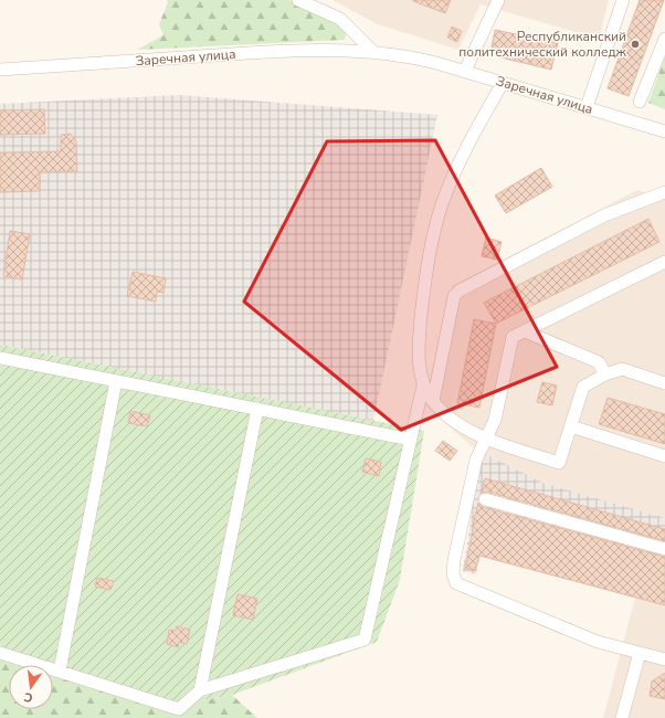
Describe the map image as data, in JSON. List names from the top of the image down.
{
  "streets": {
    "street": ["Заречная улица"]
  },
  "places": ["Республиканский политехнический колледж"],
  "north": "bottom"
}
